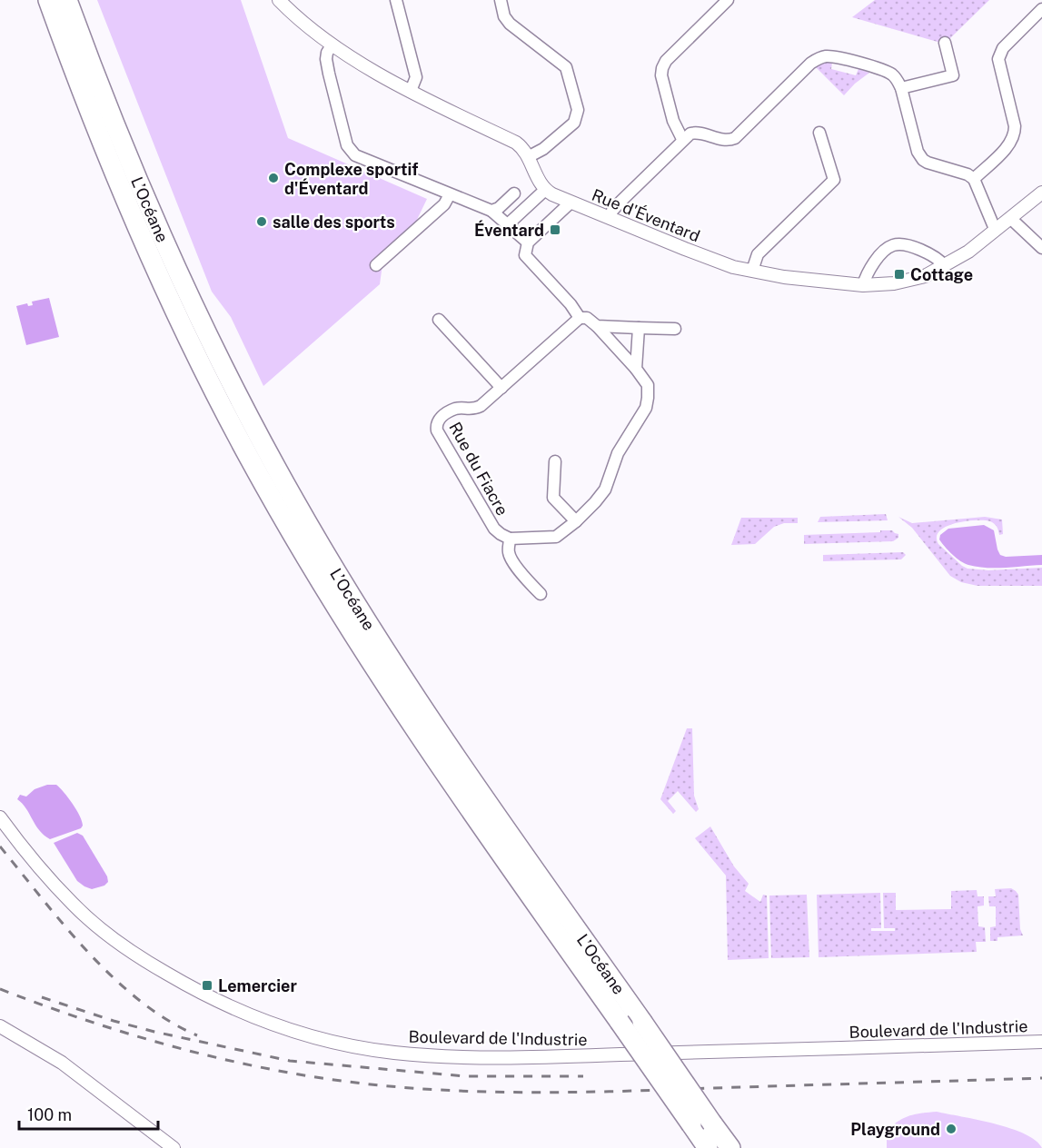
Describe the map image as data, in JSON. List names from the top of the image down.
{
  "streets": {
    "highway": ["L’Océane"],
    "street": ["Rue d'Éventard", "Rue du Fiacre", "Boulevard de l'Industrie"]
  },
  "places": {
    "other": ["Complexe sportif d'Éventard", "salle des sports", "Playground"],
    "transit": ["Éventard", "Cottage", "Lemercier"]
  },
  "scale_bar": "100 m"
}
